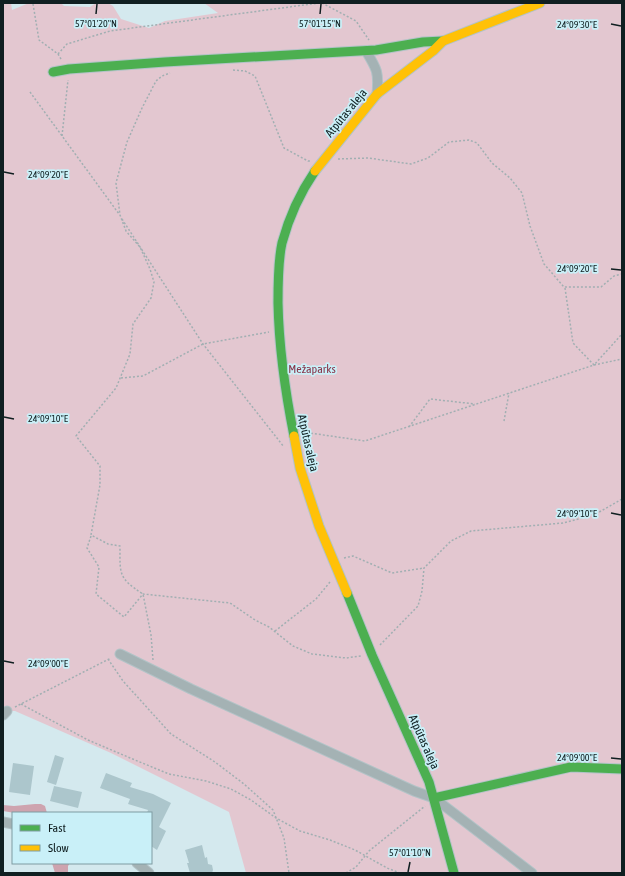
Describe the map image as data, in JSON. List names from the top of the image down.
{
  "streets": {
    "street": ["Atpūtas aleja"]
  },
  "parks": ["Mežaparks"],
  "legend": ["Fast", "Slow"],
  "coordinates": [
    "57°01'20\"N",
    "57°01'15\"N",
    "24°09'30\"E",
    "24°09'20\"E",
    "24°09'10\"E",
    "24°09'00\"E",
    "57°01'10\"N"
  ]
}
